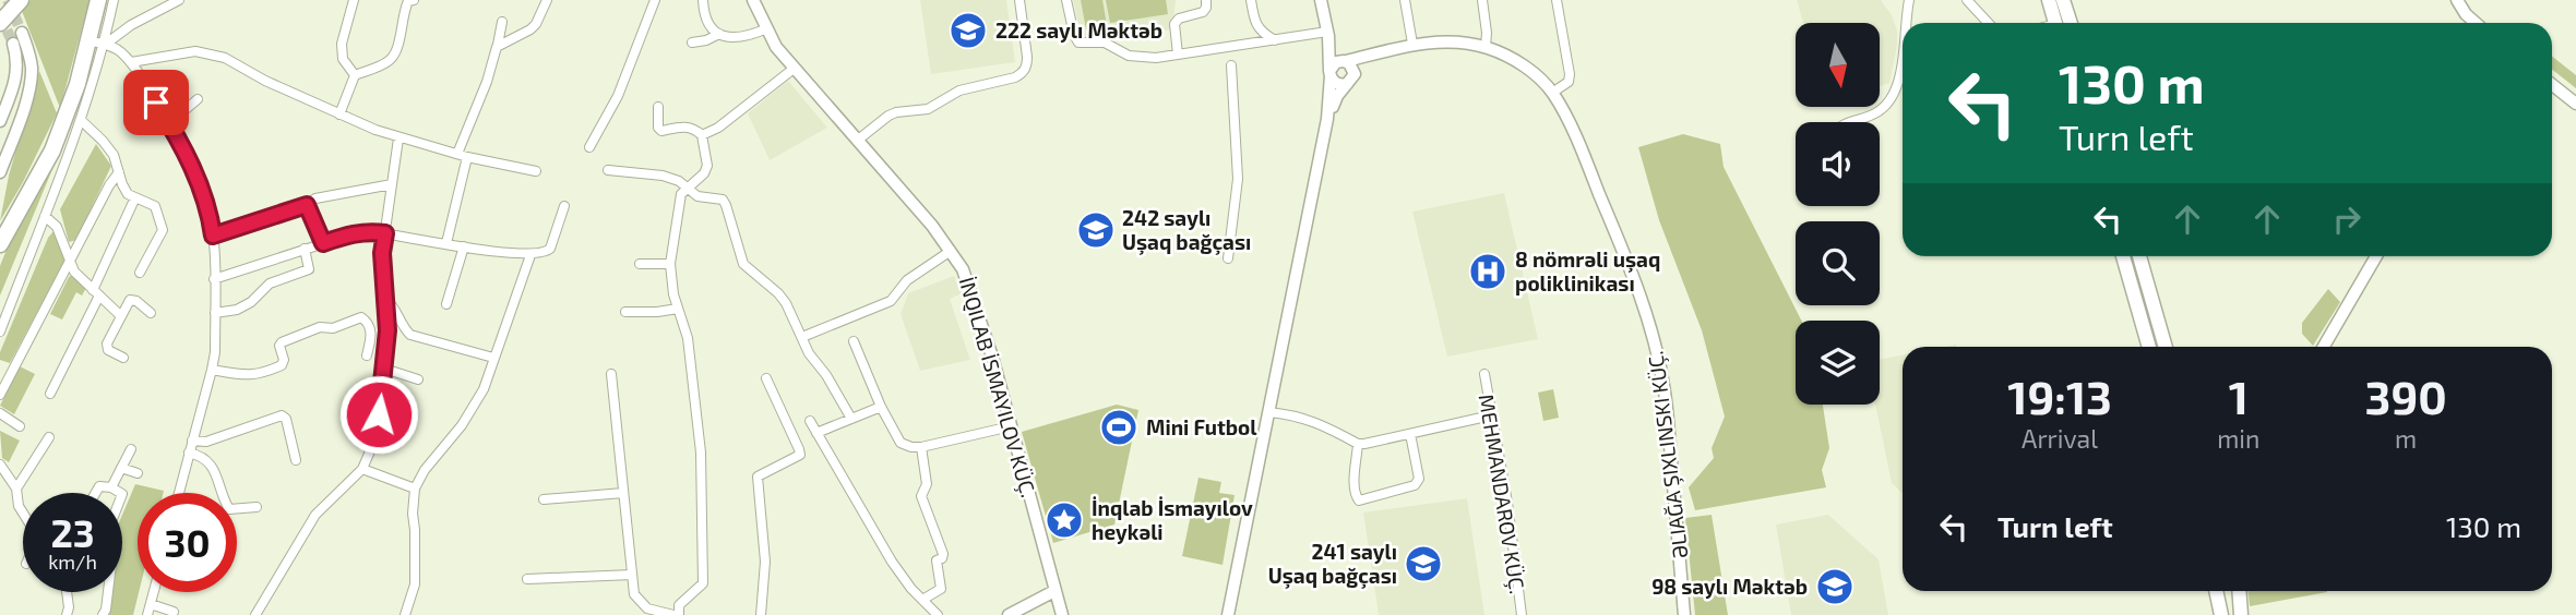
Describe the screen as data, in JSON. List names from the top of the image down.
{
  "streets": {
    "street": ["MEHMANDAROV KÜÇ."]
  },
  "places": {
    "school or university": [
      "222 saylı Məktəb",
      "242 saylı Uşaq bağçası",
      "241 saylı Uşaq bağçası",
      "98 saylı Məktəb"
    ],
    "hospital": ["8 nömrəli uşaq poliklinikası"],
    "sports": ["Mini Futbol"],
    "place": ["İnqlab İsmayılov heykəli"]
  },
  "north": "bottom",
  "page": {
    "turn": ["130 m", "Turn left"],
    "eta": [
      "19:13",
      "Arrival",
      "1",
      "min",
      "390",
      "m"
    ],
    "list": [
      {
        "name": "Turn left",
        "value": "130 m"
      }
    ],
    "speed": "23 km/h",
    "limit": "30"
  }
}
